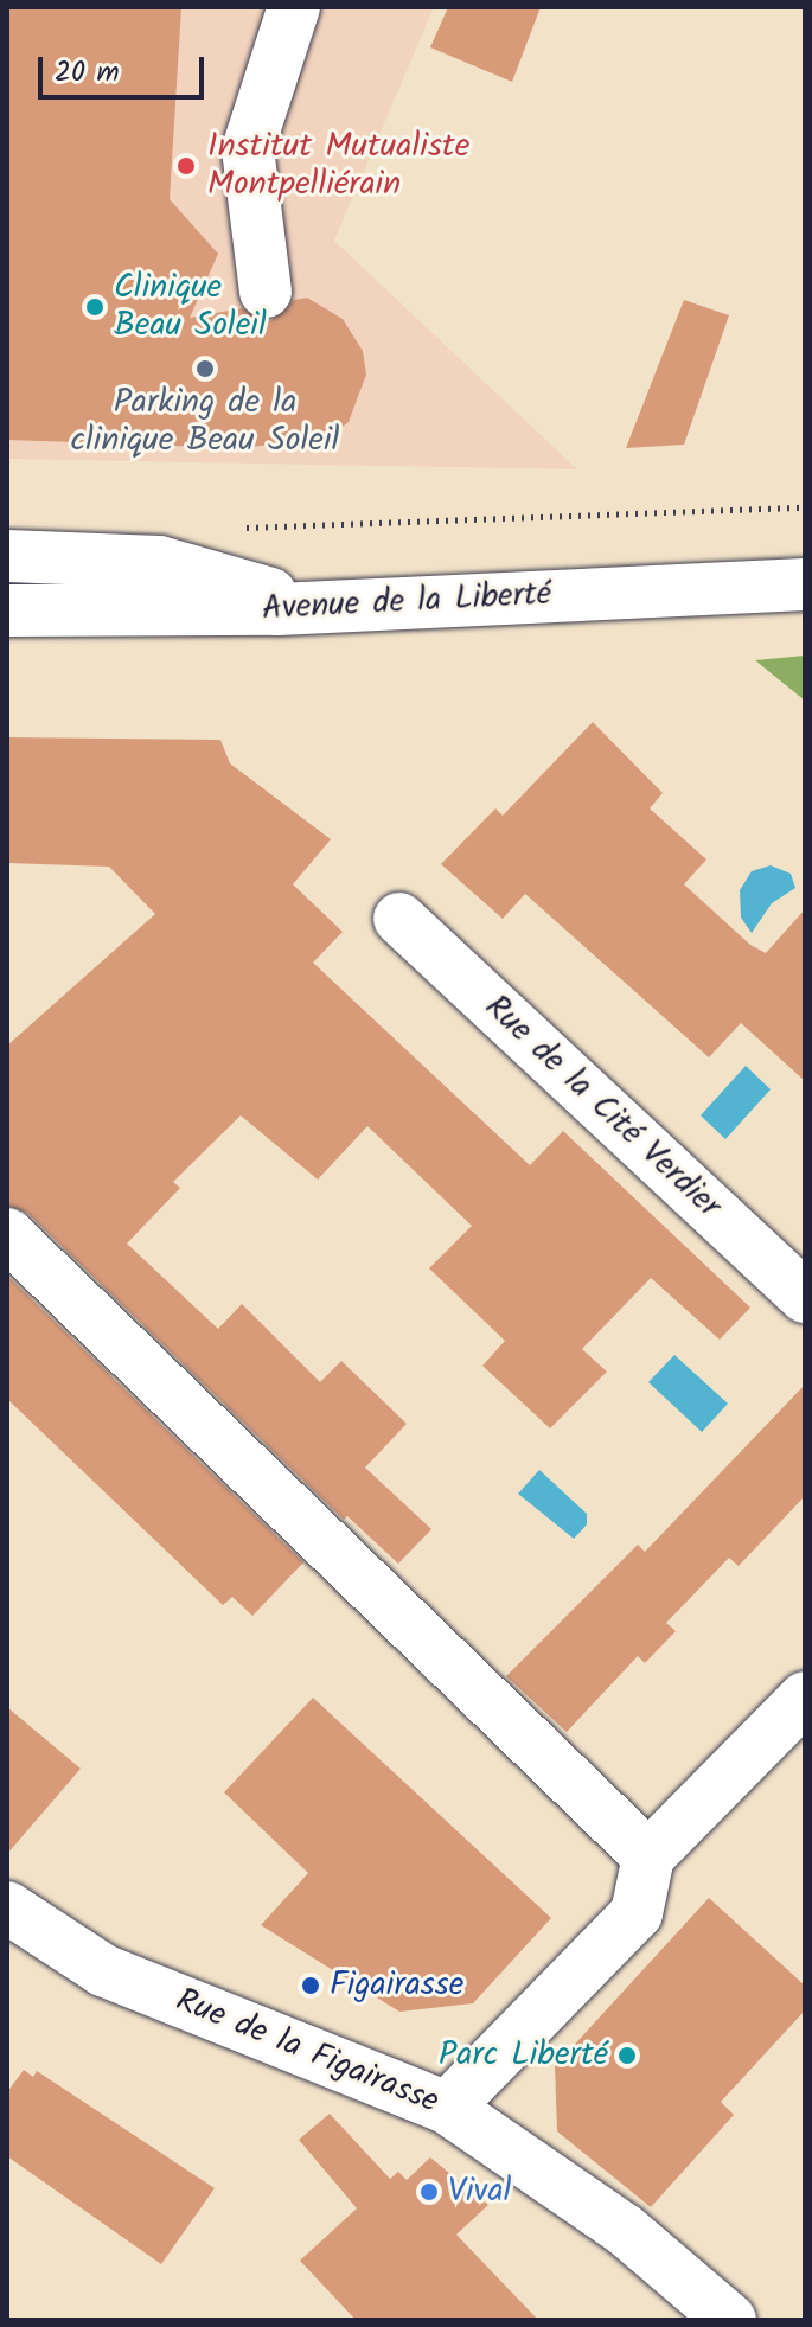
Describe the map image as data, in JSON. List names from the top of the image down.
{
  "streets": {
    "street": ["Avenue de la Liberté", "Rue de la Cité Verdier", "Rue de la Figairasse"]
  },
  "places": [
    "Institut Mutualiste Montpelliérain",
    "Clinique Beau Soleil",
    "Parking de la clinique Beau Soleil",
    "Figairasse",
    "Parc Liberté",
    "Vival"
  ],
  "scale_bar": "20 m"
}
